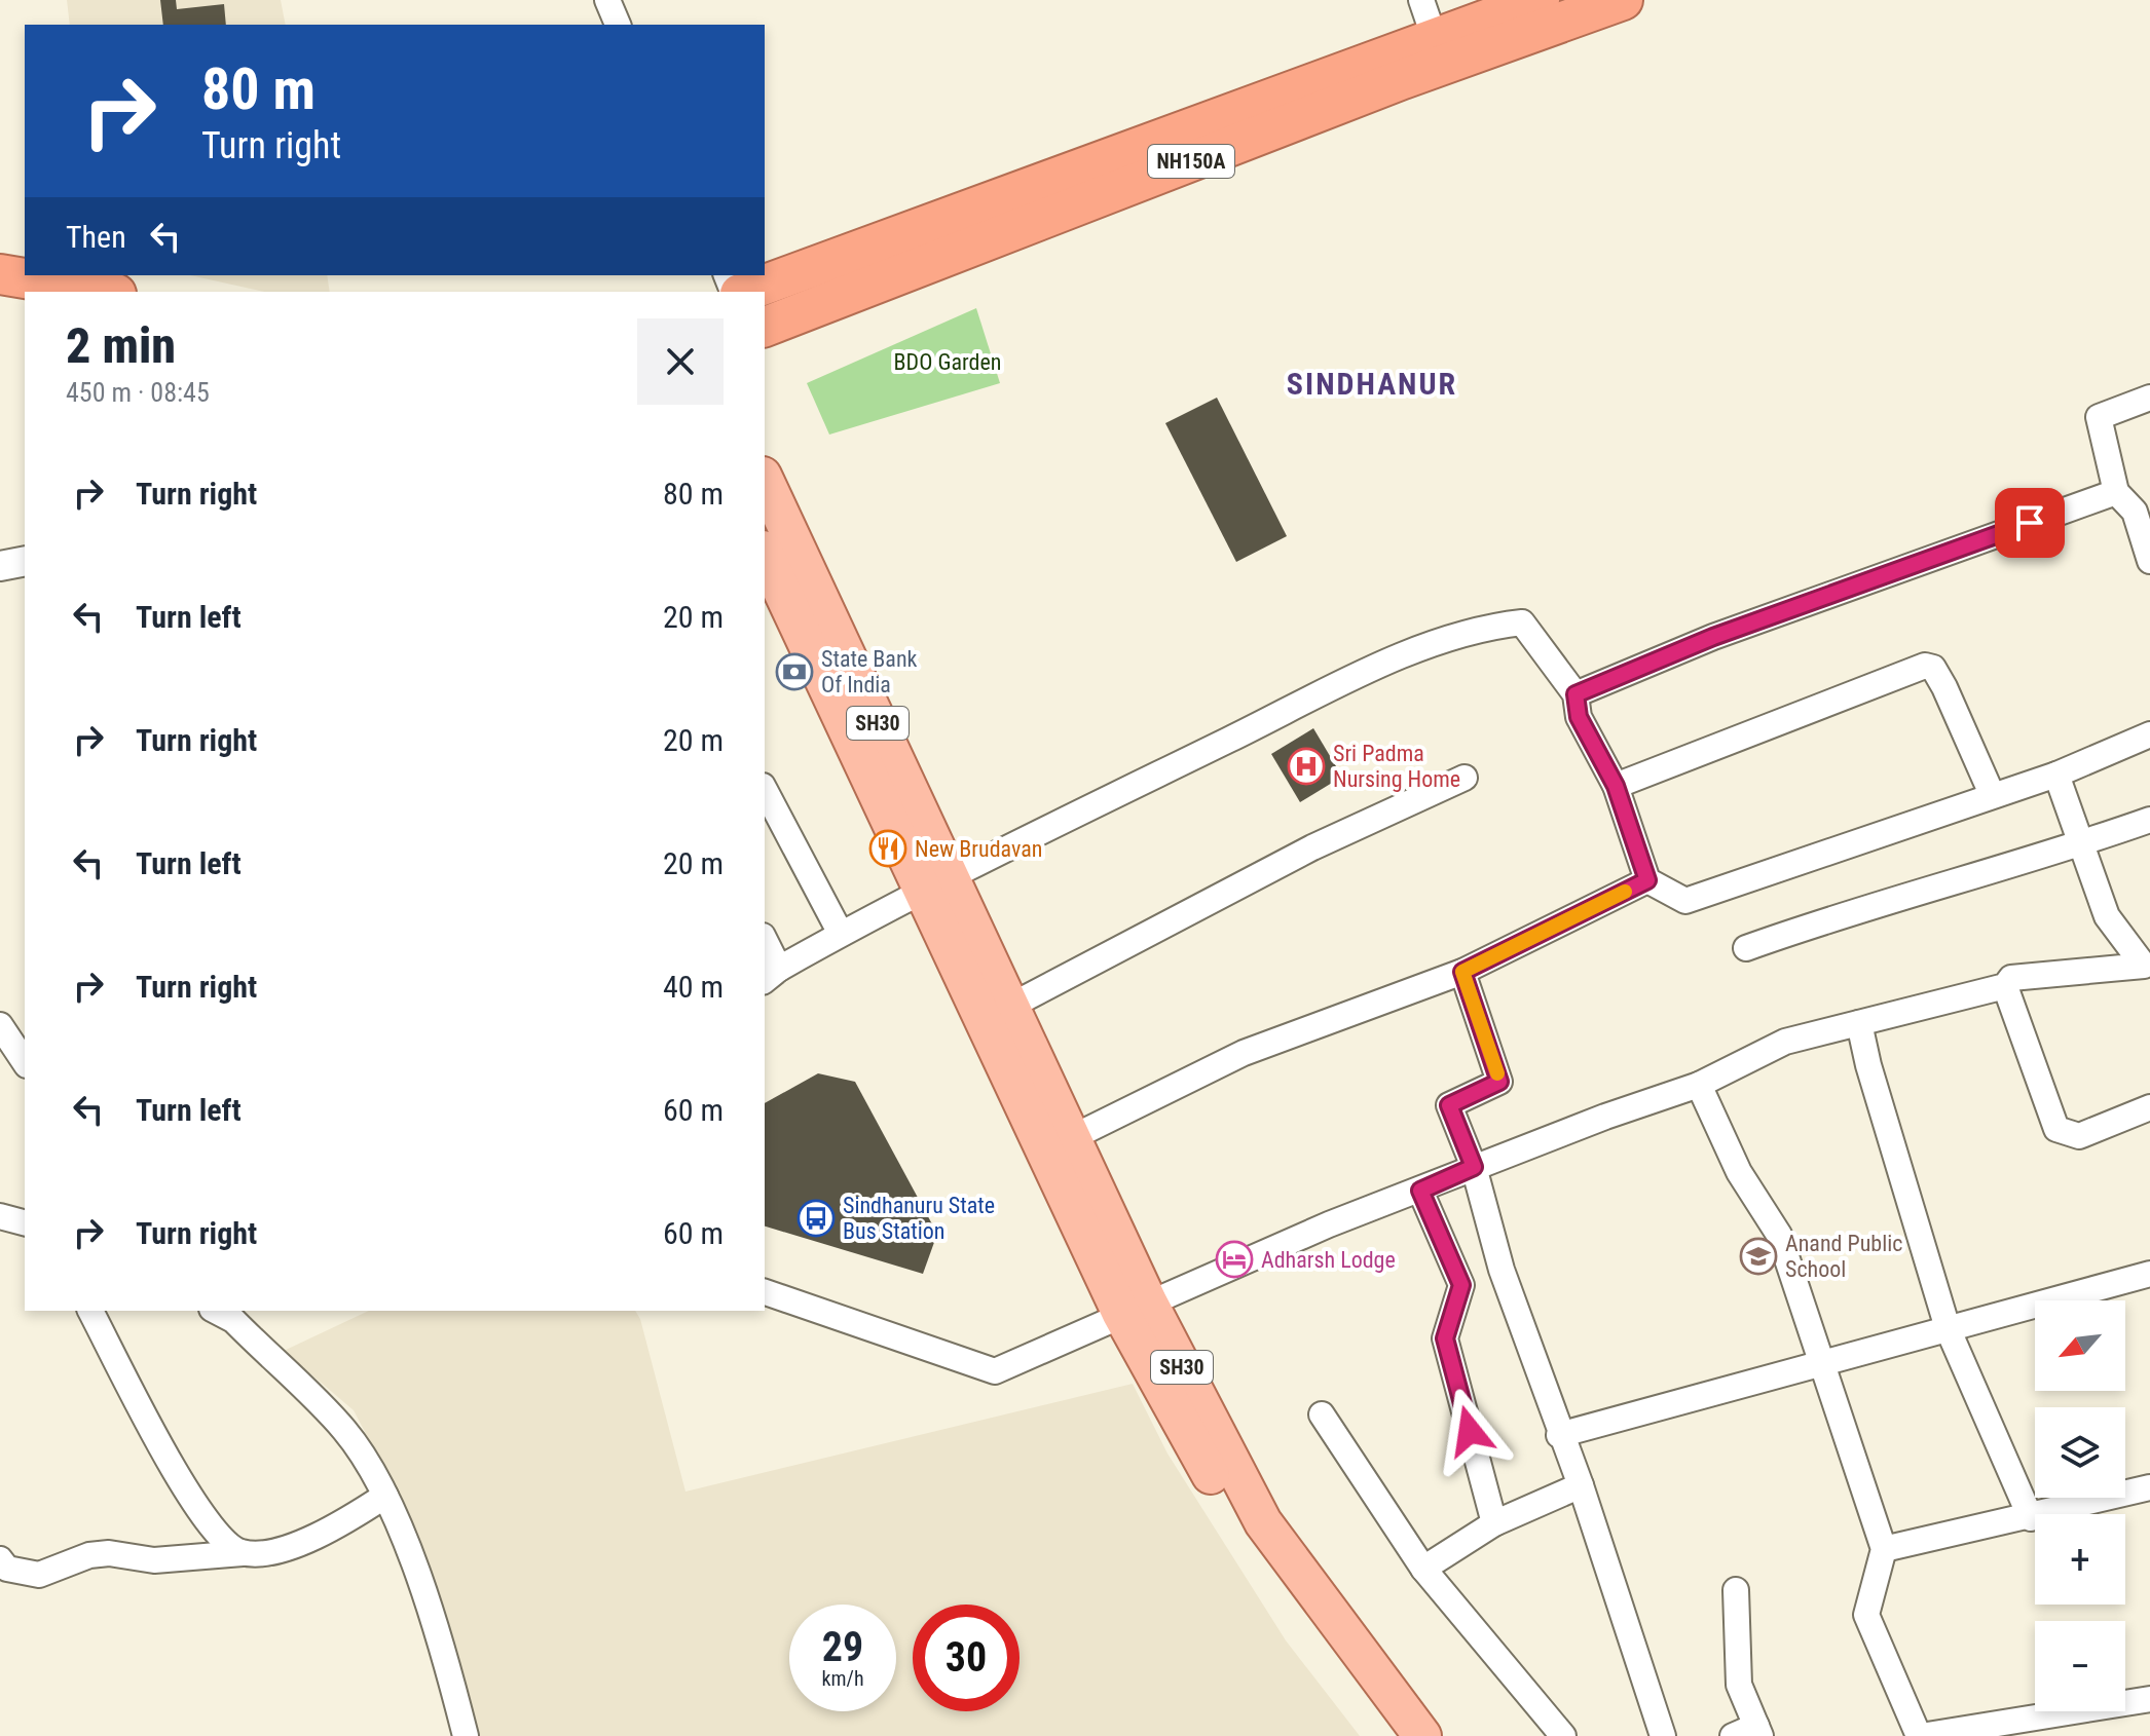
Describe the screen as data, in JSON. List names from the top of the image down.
{
  "streets": {
    "highway": ["NH150A"],
    "main road": ["SH30"]
  },
  "districts": ["SINDHANUR"],
  "parks": ["BDO Garden"],
  "places": {
    "bank": ["State Bank Of India"],
    "hospital": ["Sri Padma Nursing Home"],
    "restaurant": ["New Brudavan"],
    "bus stop": ["Sindhanuru State Bus Station"],
    "school or university": ["Anand Public School"],
    "hotel": ["Adharsh Lodge"]
  },
  "north": "bottom left",
  "page": {
    "turn": ["80 m", "Turn right"],
    "then": "Then",
    "heading": ["2 min", "450 m · 08:45"],
    "list": [
      {
        "name": "Turn right",
        "value": "80 m"
      },
      {
        "name": "Turn left",
        "value": "20 m"
      },
      {
        "name": "Turn right",
        "value": "20 m"
      },
      {
        "name": "Turn left",
        "value": "20 m"
      },
      {
        "name": "Turn right",
        "value": "40 m"
      },
      {
        "name": "Turn left",
        "value": "60 m"
      },
      {
        "name": "Turn right",
        "value": "60 m"
      }
    ],
    "map_buttons": ["+", "−"],
    "speed": "29 km/h",
    "limit": "30"
  }
}
